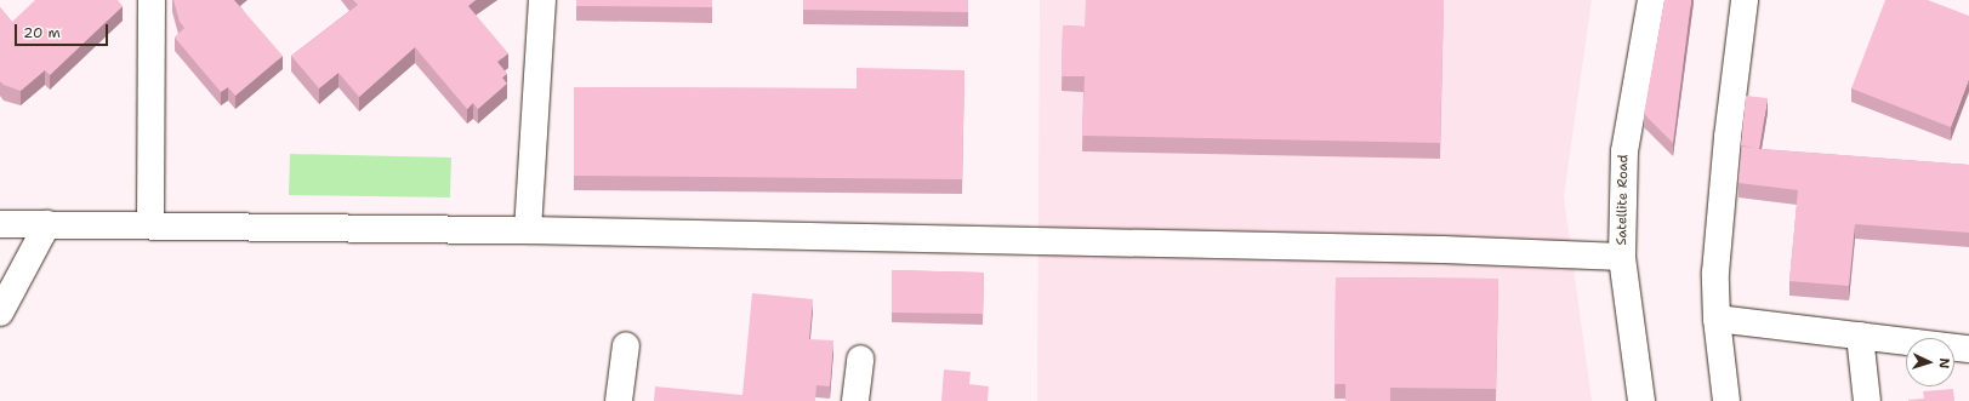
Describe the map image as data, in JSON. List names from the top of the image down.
{
  "streets": {
    "street": ["Satellite Road"]
  },
  "scale_bar": "20 m",
  "north": "right"
}
